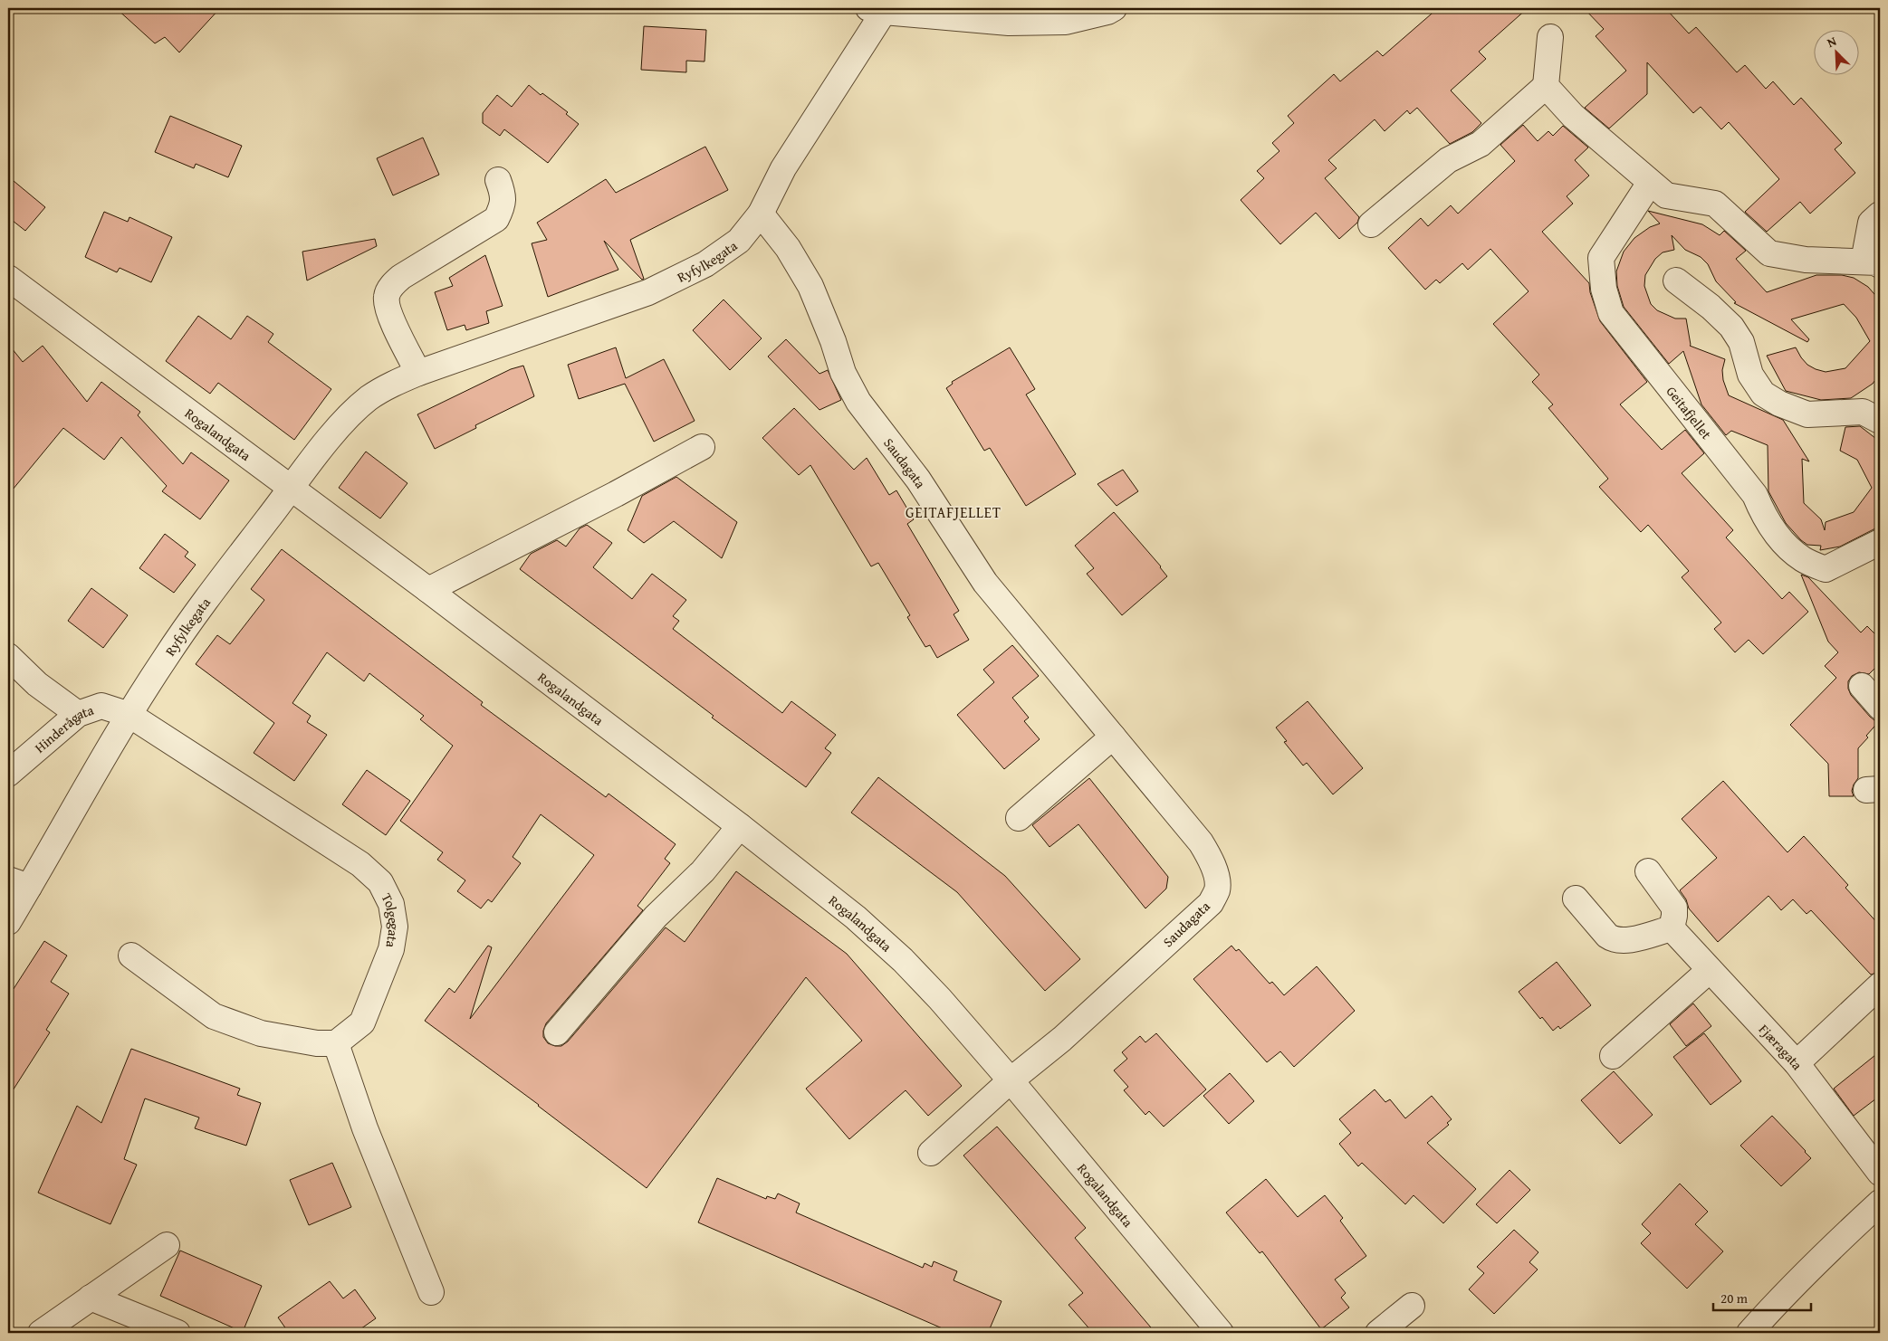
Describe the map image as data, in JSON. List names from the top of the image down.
{
  "streets": {
    "street": [
      "Ryfylkegata",
      "Geitafjellet",
      "Rogalandgata",
      "Saudagata",
      "Hinderågata",
      "Tolgegata",
      "Fjæragata"
    ]
  },
  "crossings": [
    ["Ryfylkegata", "Rogalandgata"],
    ["Ryfylkegata", "Saudagata"],
    ["Ryfylkegata", "Hinderågata"],
    ["Ryfylkegata", "Tolgegata"],
    ["Rogalandgata", "Saudagata"],
    ["Hinderågata", "Tolgegata"]
  ],
  "districts": ["GEITAFJELLET"],
  "scale_bar": "20 m",
  "north": "top left"
}
